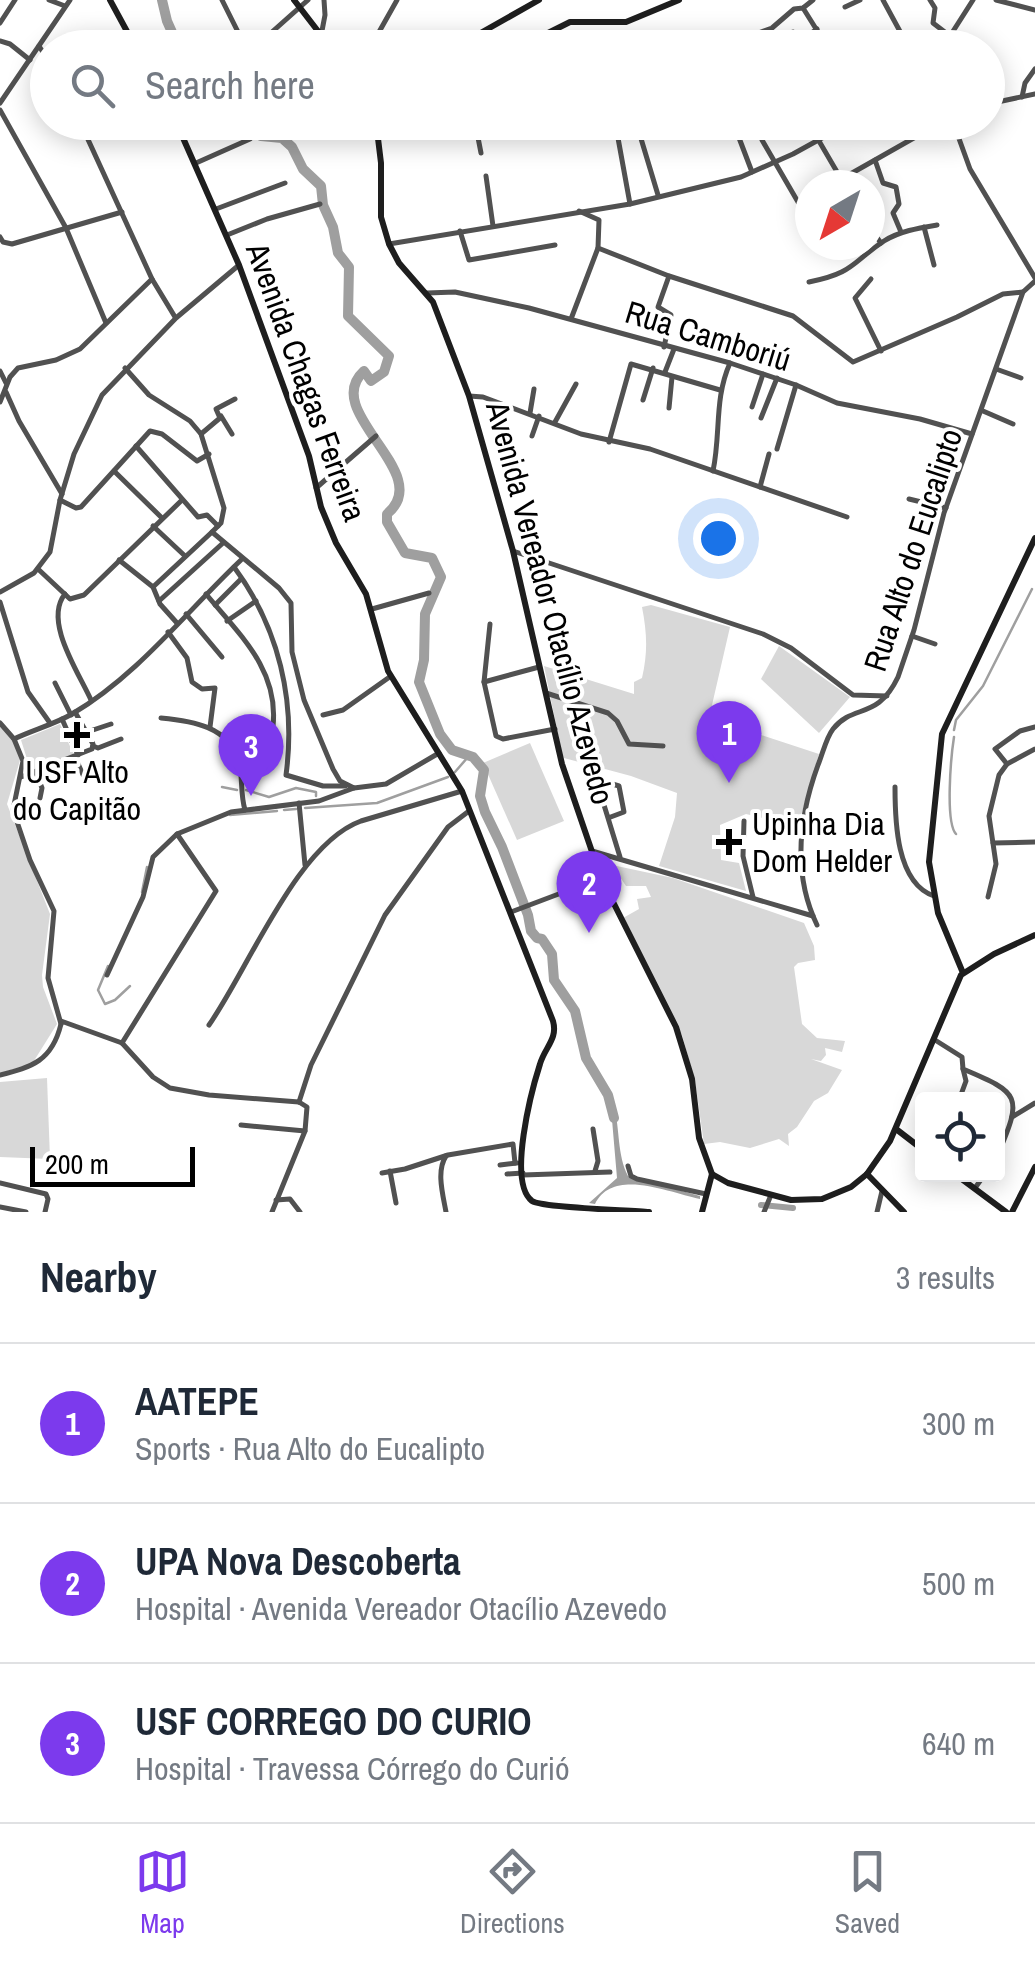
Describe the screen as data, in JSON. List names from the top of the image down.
{
  "streets": {
    "main road": ["Avenida Chagas Ferreira", "Avenida Vereador Otacílio Azevedo"],
    "street": ["Rua Camboriú", "Rua Alto do Eucalipto"]
  },
  "crossings": [
    ["Rua Camboriú", "Rua Alto do Eucalipto"],
    ["Rua Camboriú", "Avenida Vereador Otacílio Azevedo"]
  ],
  "places": {
    "health": ["USF Alto do Capitão", "Upinha Dia Dom Helder"]
  },
  "scale_bar": "200 m",
  "north": "bottom left",
  "page": {
    "search": "Search here",
    "pins": ["1", "3", "2"],
    "scale": "200 m",
    "heading": ["Nearby", "3 results"],
    "list": [
      {
        "mark": "1",
        "name": "AATEPE",
        "note": "Sports · Rua Alto do Eucalipto",
        "value": "300 m"
      },
      {
        "mark": "2",
        "name": "UPA Nova Descoberta",
        "note": "Hospital · Avenida Vereador Otacílio Azevedo",
        "value": "500 m"
      },
      {
        "mark": "3",
        "name": "USF CORREGO DO CURIO",
        "note": "Hospital · Travessa Córrego do Curió",
        "value": "640 m"
      }
    ],
    "nav": ["Map", "Directions", "Saved"]
  }
}
